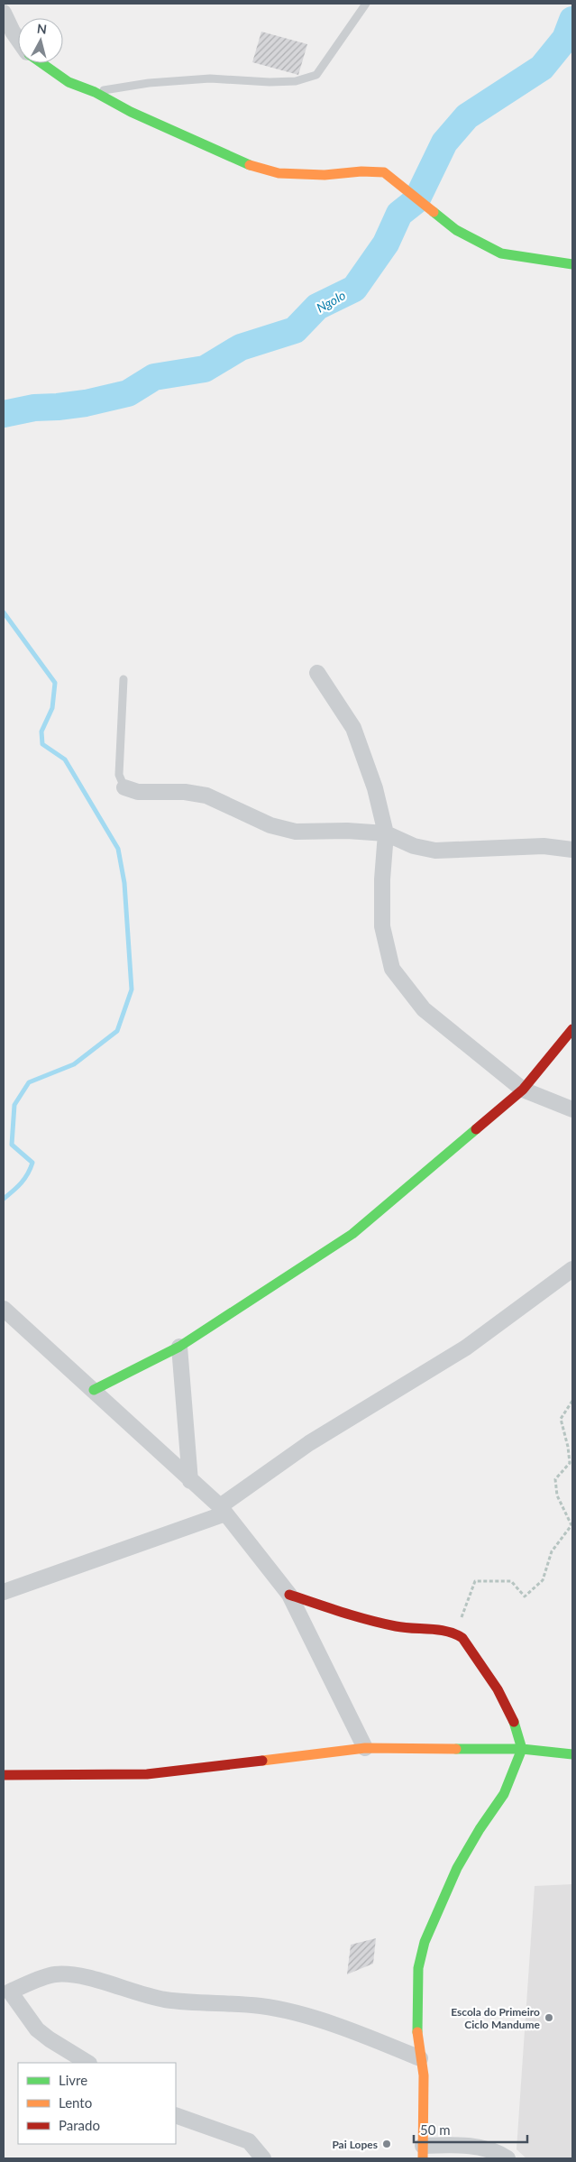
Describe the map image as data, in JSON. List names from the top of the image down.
{
  "water": ["Ngolo"],
  "places": ["Escola do Primeiro Ciclo Mandume", "Pai Lopes"],
  "legend": ["Livre", "Lento", "Parado"],
  "scale_bar": "50 m",
  "north": "top"
}
